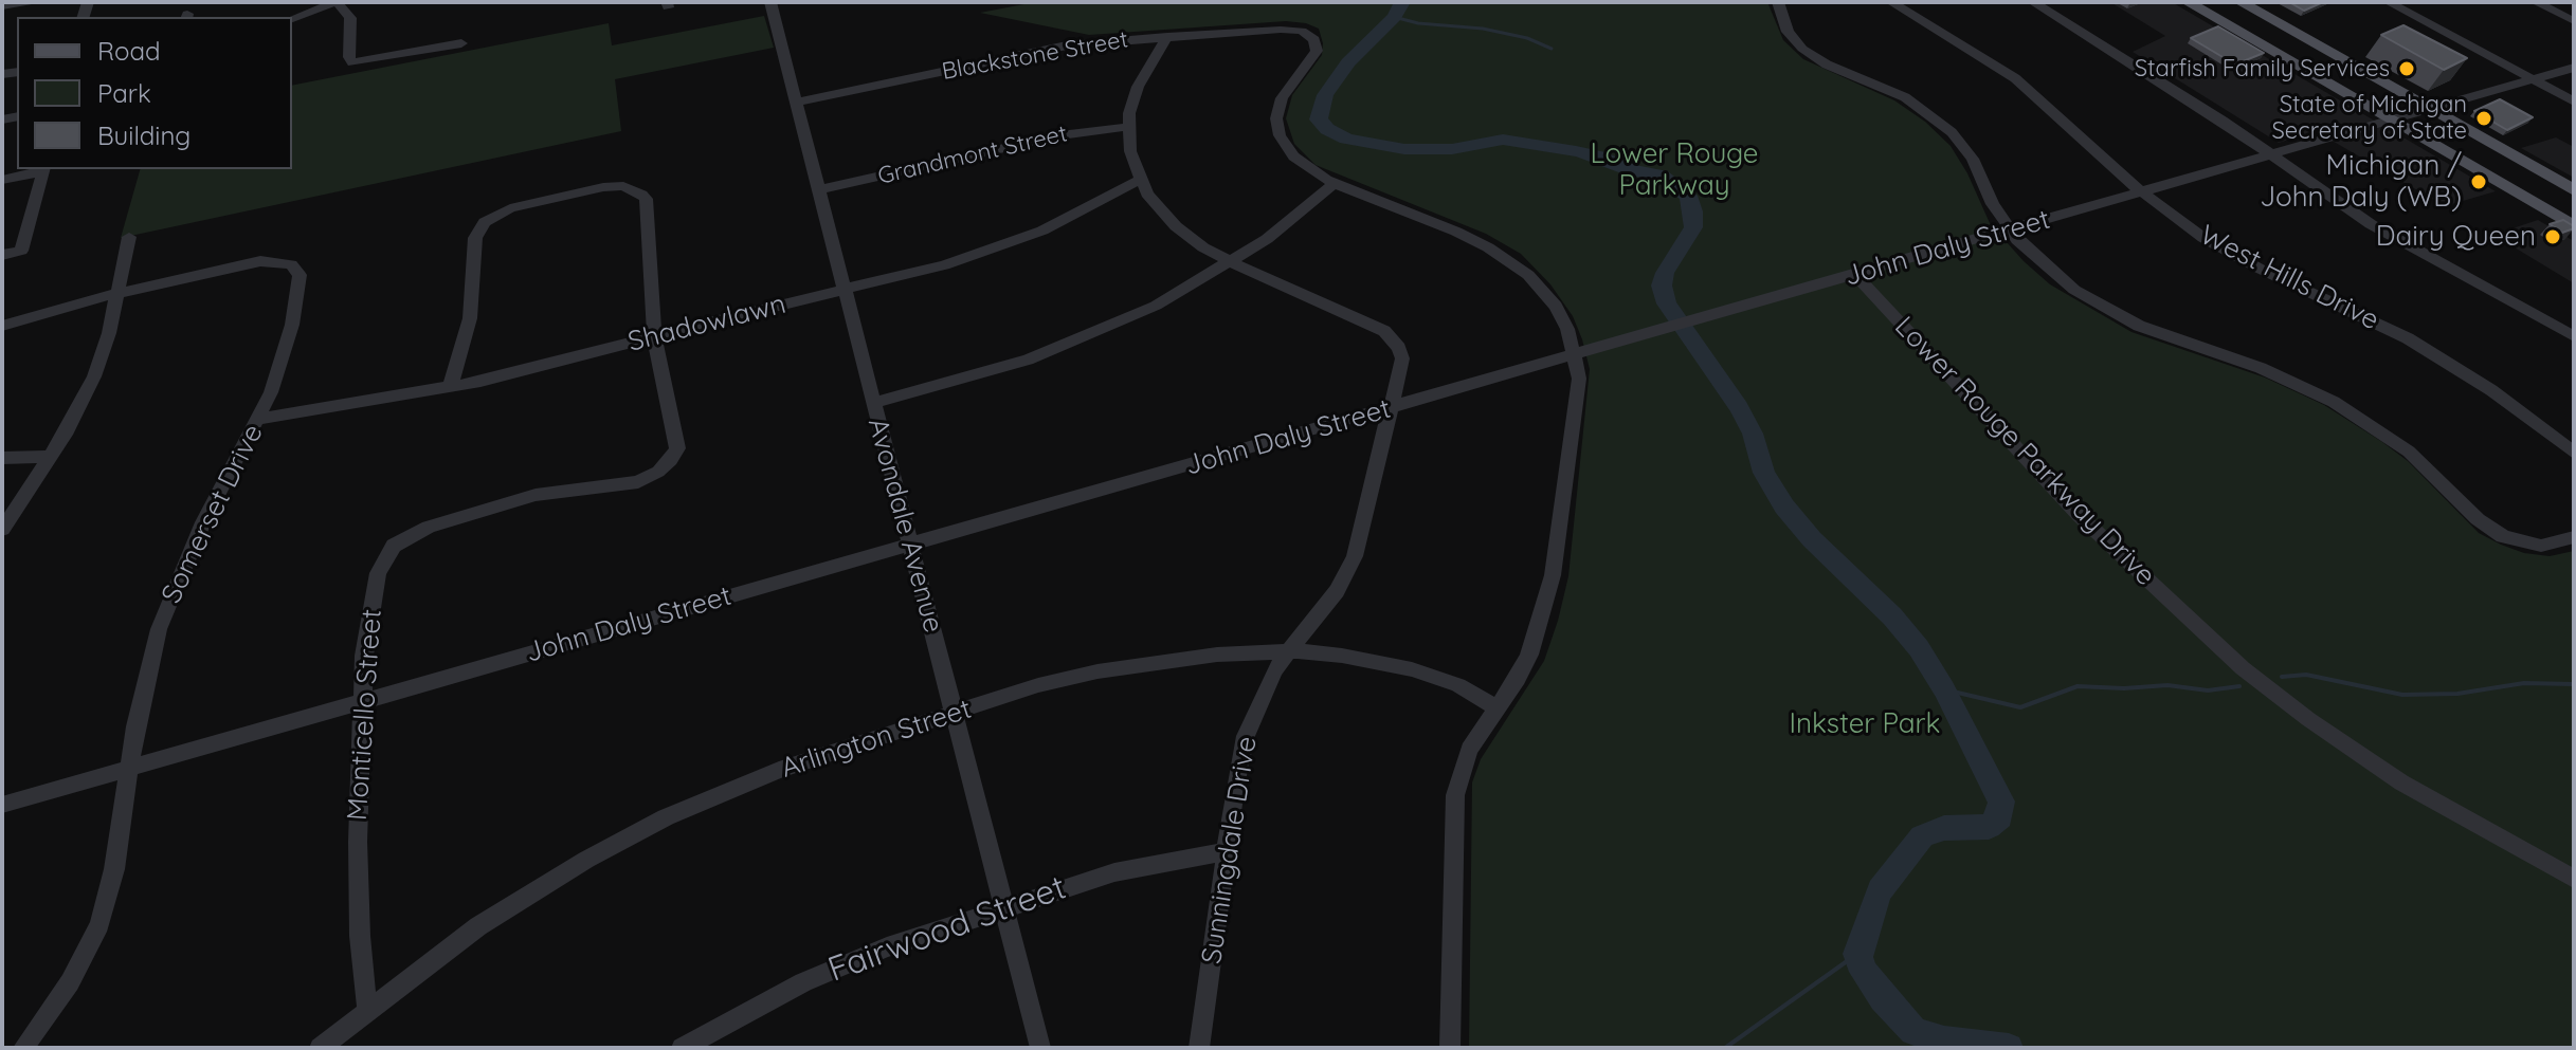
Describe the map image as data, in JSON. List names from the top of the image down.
{
  "streets": {
    "street": [
      "Blackstone Street",
      "Grandmont Street",
      "John Daly Street",
      "West Hills Drive",
      "Shadowlawn",
      "Lower Rouge Parkway Drive",
      "Somerset Drive",
      "Avondale Avenue",
      "Monticello Street",
      "Arlington Street",
      "Sunningdale Drive",
      "Fairwood Street"
    ]
  },
  "crossings": [
    ["Blackstone Street", "Avondale Avenue"],
    ["Blackstone Street", "Sunningdale Drive"],
    ["Grandmont Street", "Avondale Avenue"],
    ["Grandmont Street", "Sunningdale Drive"],
    ["John Daly Street", "West Hills Drive"],
    ["John Daly Street", "Lower Rouge Parkway Drive"],
    ["John Daly Street", "Somerset Drive"],
    ["John Daly Street", "Avondale Avenue"],
    ["John Daly Street", "Monticello Street"],
    ["John Daly Street", "Sunningdale Drive"],
    ["Shadowlawn", "Somerset Drive"],
    ["Shadowlawn", "Avondale Avenue"],
    ["Shadowlawn", "Monticello Street"],
    ["Shadowlawn", "Sunningdale Drive"],
    ["Avondale Avenue", "Arlington Street"],
    ["Avondale Avenue", "Fairwood Street"],
    ["Monticello Street", "Arlington Street"],
    ["Arlington Street", "Sunningdale Drive"],
    ["Sunningdale Drive", "Fairwood Street"]
  ],
  "parks": ["Lower Rouge Parkway", "Inkster Park"],
  "places": [
    "Starfish Family Services",
    "State of Michigan Secretary of State",
    "Michigan / John Daly (WB)",
    "Dairy Queen"
  ],
  "legend": ["Road", "Park", "Building"]
}
